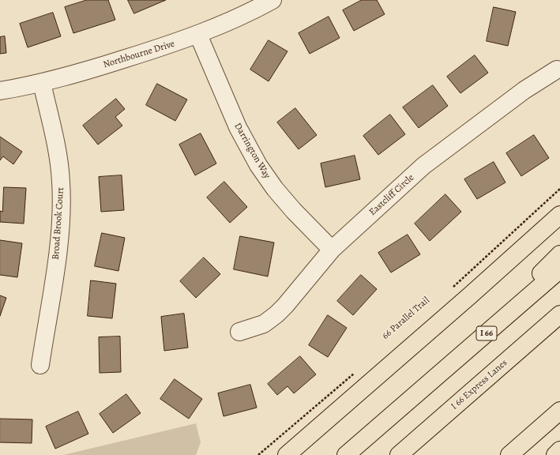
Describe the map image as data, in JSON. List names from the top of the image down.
{
  "streets": {
    "highway": ["I 66", "I 66 Express Lanes"],
    "street": [
      "Northbourne Drive",
      "Darrington Way",
      "Eastcliff Circle",
      "Broad Brook Court"
    ]
  },
  "crossings": [
    ["Northbourne Drive", "Darrington Way"],
    ["Northbourne Drive", "Broad Brook Court"],
    ["Darrington Way", "Eastcliff Circle"]
  ]
}
